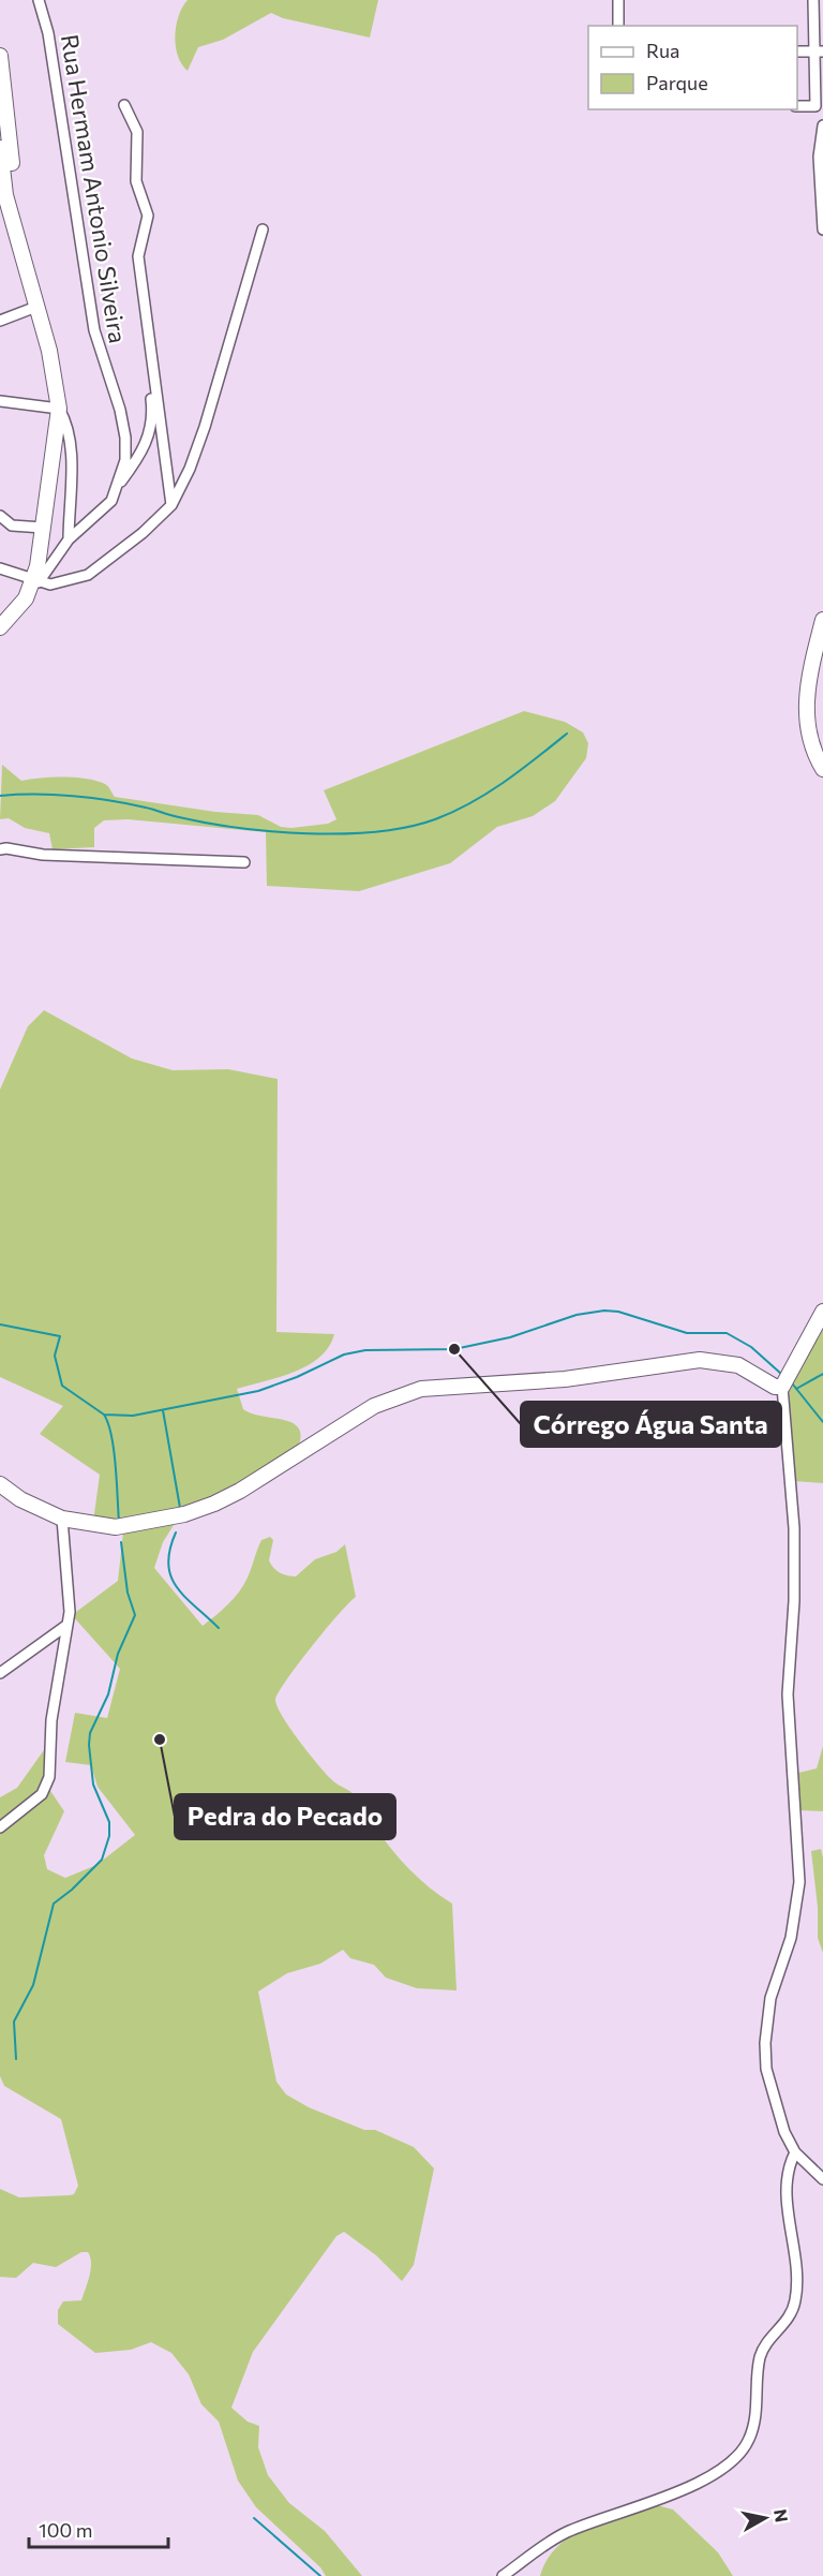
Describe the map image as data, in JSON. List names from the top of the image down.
{
  "streets": {
    "street": ["Rua Hermam Antonio Silveira"]
  },
  "places": ["Córrego Água Santa", "Pedra do Pecado"],
  "legend": ["Rua", "Parque"],
  "scale_bar": "100 m",
  "north": "right"
}
